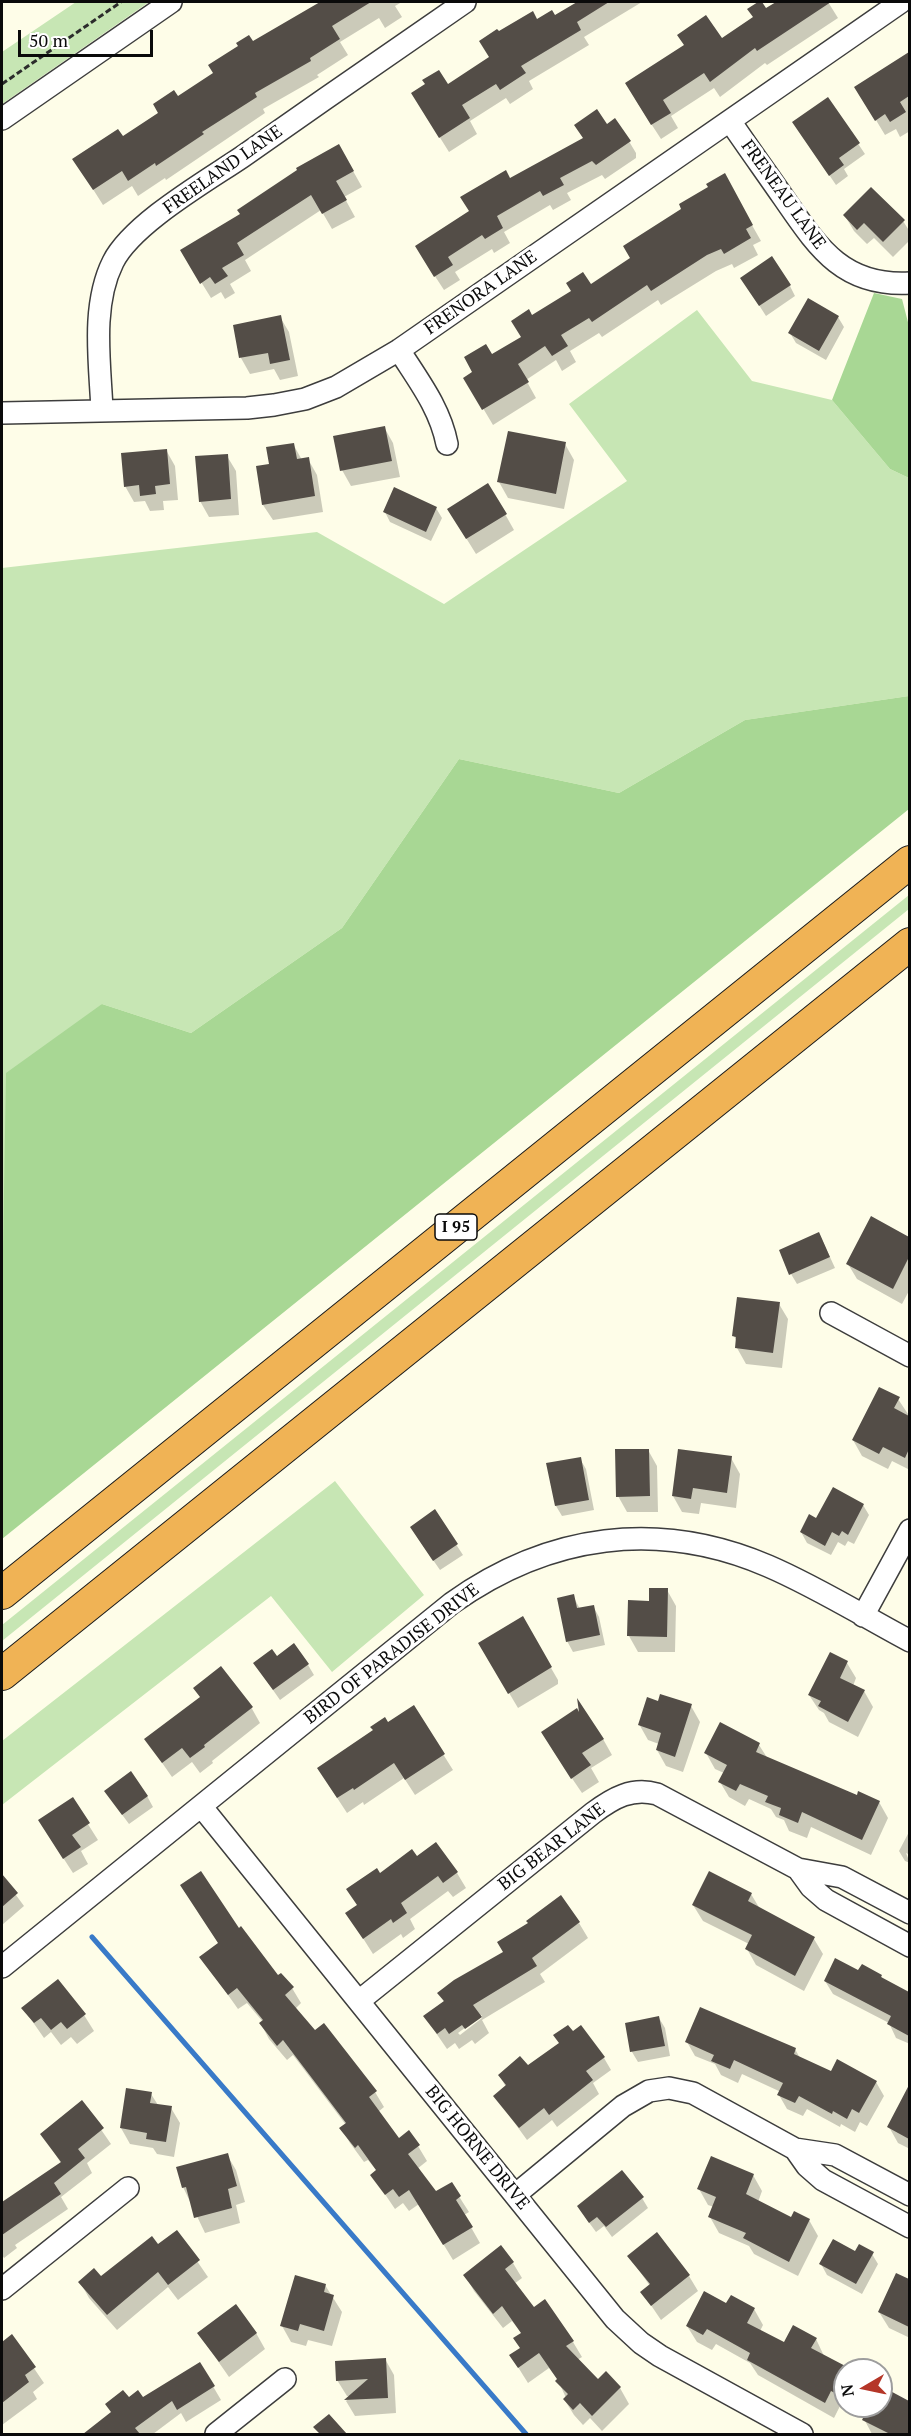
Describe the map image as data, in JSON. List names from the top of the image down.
{
  "streets": {
    "highway": ["I 95"],
    "street": [
      "FREELAND LANE",
      "FRENEAU LANE",
      "FRENORA LANE",
      "BIRD OF PARADISE DRIVE",
      "BIG BEAR LANE",
      "BIG HORNE DRIVE"
    ]
  },
  "crossings": [
    ["FREELAND LANE", "FRENORA LANE"],
    ["FRENEAU LANE", "FRENORA LANE"],
    ["BIRD OF PARADISE DRIVE", "BIG HORNE DRIVE"],
    ["BIG BEAR LANE", "BIG HORNE DRIVE"]
  ],
  "scale_bar": "50 m",
  "north": "left"
}
